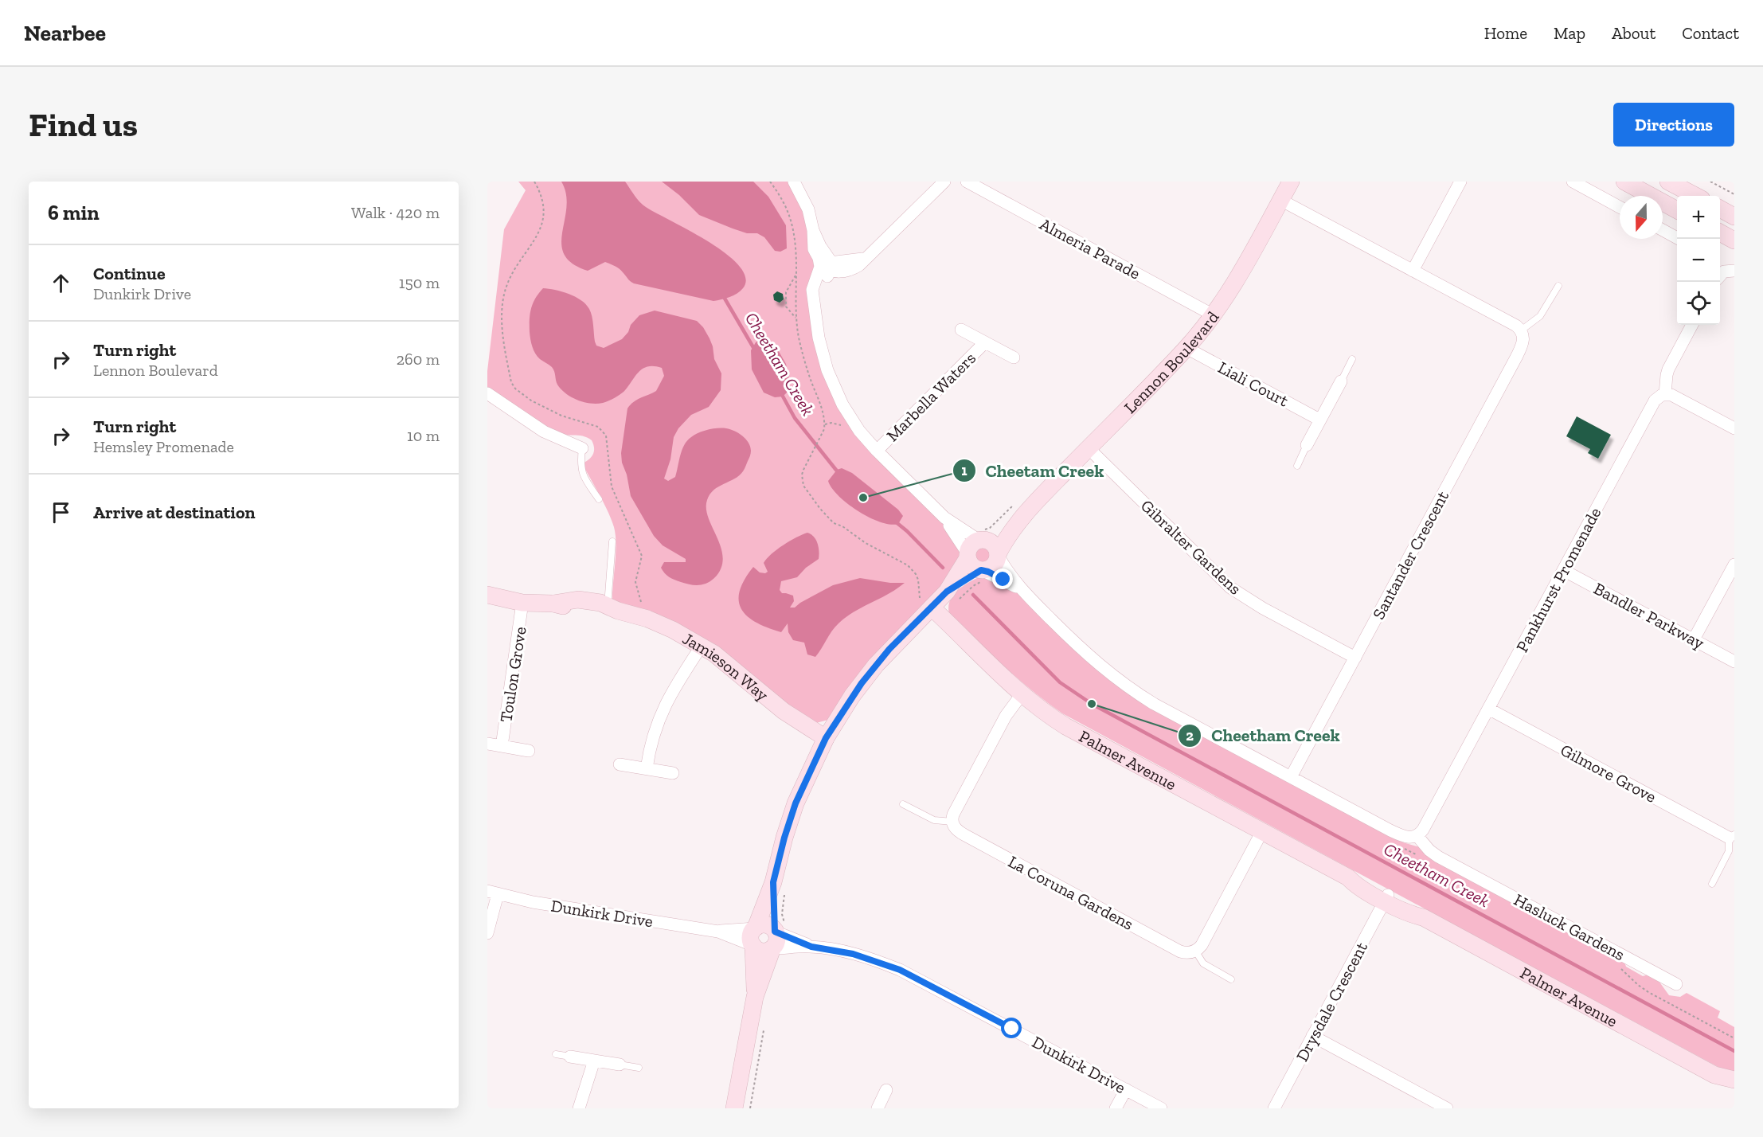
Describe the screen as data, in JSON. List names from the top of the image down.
{
  "streets": {
    "street": [
      "Almeria Parade",
      "Lennon Boulevard",
      "Liali Court",
      "Marbella Waters",
      "Gibralter Gardens",
      "Santander Crescent",
      "Pankhurst Promenade",
      "Bandler Parkway",
      "Jamieson Way",
      "Toulon Grove",
      "Palmer Avenue",
      "Gilmore Grove",
      "La Coruna Gardens",
      "Dunkirk Drive",
      "Hasluck Gardens",
      "Drysdale Crescent"
    ]
  },
  "crossings": [
    ["Almeria Parade", "Lennon Boulevard"],
    ["Lennon Boulevard", "Liali Court"],
    ["Lennon Boulevard", "Gibralter Gardens"],
    ["Gibralter Gardens", "Santander Crescent"],
    ["Pankhurst Promenade", "Bandler Parkway"],
    ["Pankhurst Promenade", "Gilmore Grove"],
    ["Pankhurst Promenade", "Hasluck Gardens"],
    ["Jamieson Way", "Toulon Grove"],
    ["Palmer Avenue", "Drysdale Crescent"]
  ],
  "water": ["Cheetham Creek"],
  "places": ["Cheetam Creek", "Cheetham Creek"],
  "north": "bottom",
  "page": {
    "header": "Nearbee",
    "nav": [
      "Home",
      "Map",
      "About",
      "Contact"
    ],
    "buttons": "Directions",
    "title": "Find us",
    "heading": ["6 min", "Walk · 420 m"],
    "map_buttons": ["+", "−"],
    "list": [
      ["Continue", "Dunkirk Drive", "150 m"],
      ["Turn right", "Lennon Boulevard", "260 m"],
      ["Turn right", "Hemsley Promenade", "10 m"],
      "Arrive at destination"
    ]
  }
}
